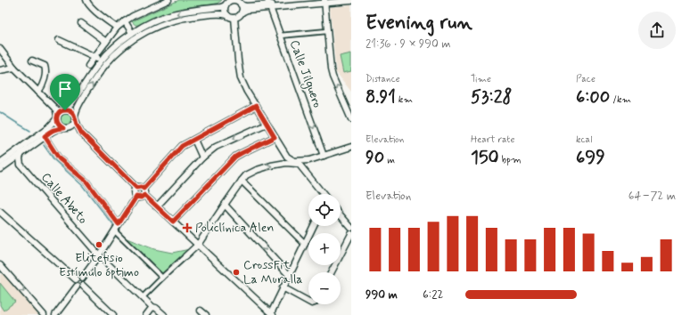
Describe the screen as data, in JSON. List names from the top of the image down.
{
  "streets": {
    "street": ["Calle Jilguero", "Calle Abeto"]
  },
  "places": {
    "health": ["Policlínica Alen"],
    "other": ["Elitefisio Estímulo óptimo", "CrossFit La Muralla"]
  },
  "page": {
    "heading": ["Evening run", "21:36 · 9 × 990 m"],
    "stats": [
      ["Distance", "8.91 km"],
      ["Time", "53:28"],
      ["Pace", "6:00 /km"],
      ["Elevation", "90 m"],
      ["Heart rate", "150 bpm"],
      ["kcal", "699"]
    ],
    "chart": ["Elevation", "64–72 m"],
    "map_buttons": ["+", "−"],
    "list": [
      {
        "name": "990 m",
        "note": "6:22"
      }
    ]
  }
}
